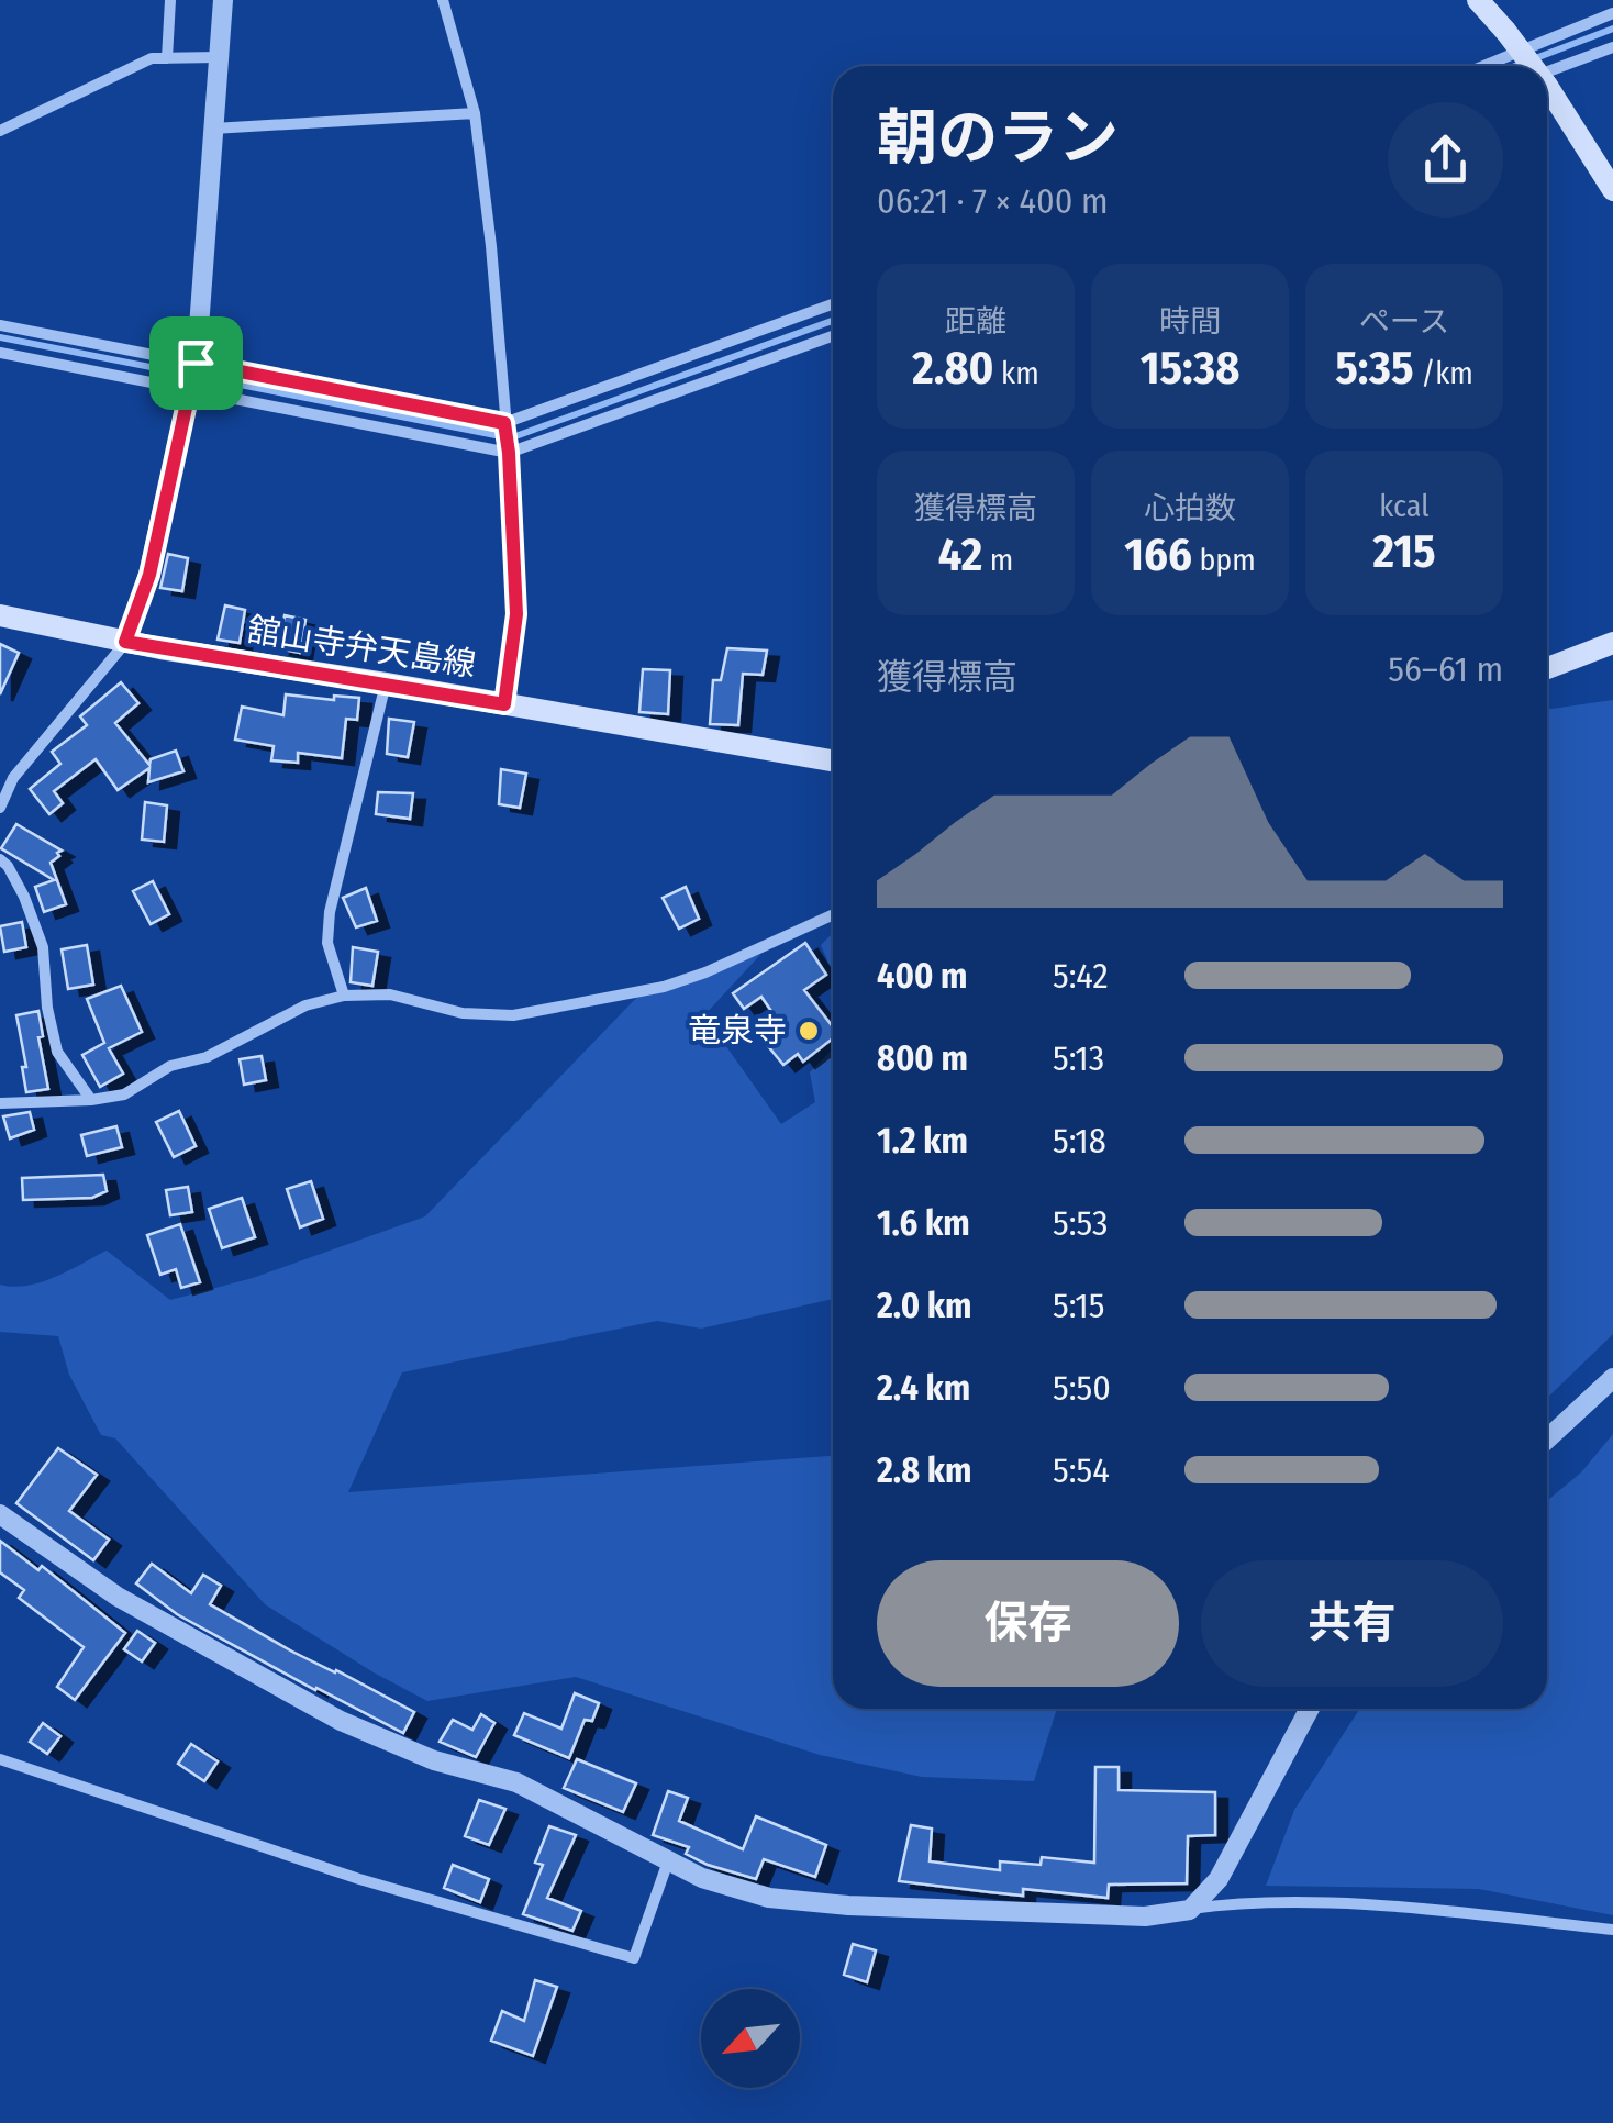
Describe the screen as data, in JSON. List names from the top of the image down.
{
  "streets": {
    "main road": ["舘山寺弁天島線"]
  },
  "places": ["竜泉寺"],
  "north": "bottom left",
  "page": {
    "heading": ["朝のラン", "06:21 · 7 × 400 m"],
    "stats": [
      ["距離", "2.80 km"],
      ["時間", "15:38"],
      ["ペース", "5:35 /km"],
      ["獲得標高", "42 m"],
      ["心拍数", "166 bpm"],
      ["kcal", "215"]
    ],
    "chart": ["獲得標高", "56–61 m"],
    "list": [
      {
        "name": "400 m",
        "note": "5:42"
      },
      {
        "name": "800 m",
        "note": "5:13"
      },
      {
        "name": "1.2 km",
        "note": "5:18"
      },
      {
        "name": "1.6 km",
        "note": "5:53"
      },
      {
        "name": "2.0 km",
        "note": "5:15"
      },
      {
        "name": "2.4 km",
        "note": "5:50"
      },
      {
        "name": "2.8 km",
        "note": "5:54"
      }
    ],
    "buttons": ["保存", "共有"]
  }
}
